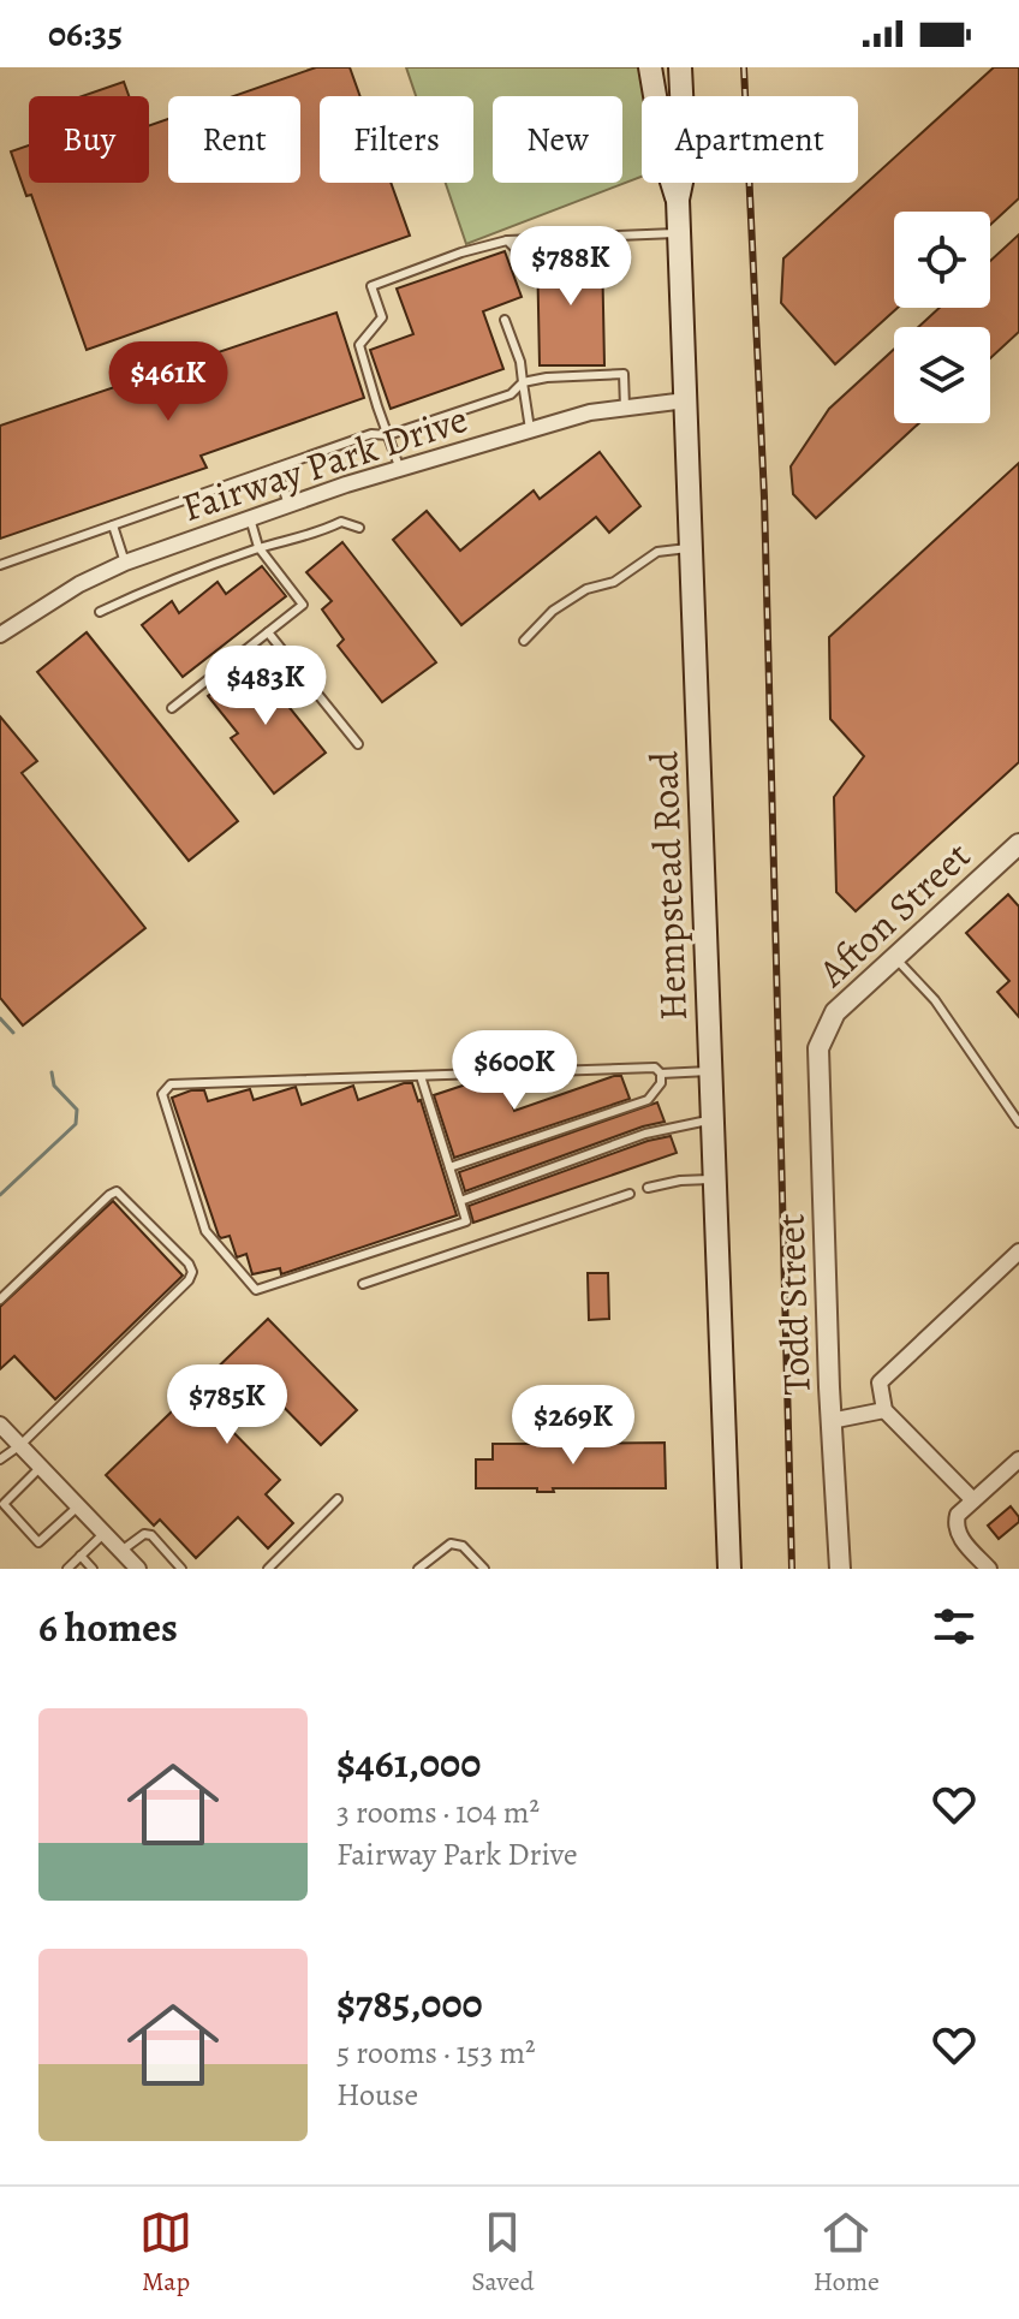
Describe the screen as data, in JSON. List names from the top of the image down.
{
  "streets": {
    "main road": ["Hempstead Road"],
    "street": ["Fairway Park Drive", "Afton Street", "Todd Street"]
  },
  "crossings": [
    ["Fairway Park Drive", "Hempstead Road"],
    ["Afton Street", "Todd Street"]
  ],
  "page": {
    "status": "06:35",
    "chip": [
      "Buy",
      "Rent",
      "Filters",
      "New",
      "Apartment"
    ],
    "price": [
      "$788K",
      "$461K",
      "$483K",
      "$600K",
      "$785K",
      "$269K"
    ],
    "heading": "6 homes",
    "list": [
      {
        "name": "$461,000",
        "note": "3 rooms · 104 m² · Fairway Park Drive"
      },
      {
        "name": "$785,000",
        "note": "5 rooms · 153 m² · House"
      }
    ],
    "tabs": ["Map", "Saved", "Home"]
  }
}
